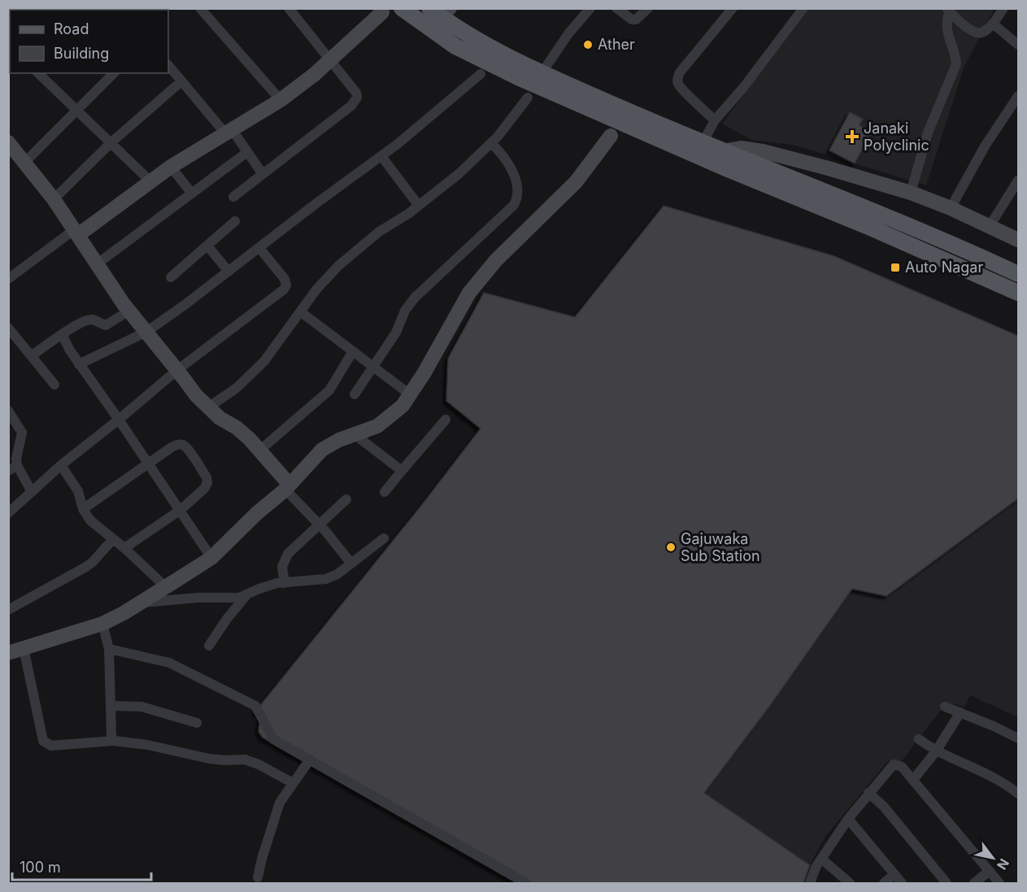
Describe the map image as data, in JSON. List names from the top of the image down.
{
  "places": {
    "other": ["Ather", "Gajuwaka Sub Station"],
    "health": ["Janaki Polyclinic"],
    "transit": ["Auto Nagar"]
  },
  "legend": ["Road", "Building"],
  "scale_bar": "100 m",
  "north": "bottom right"
}
